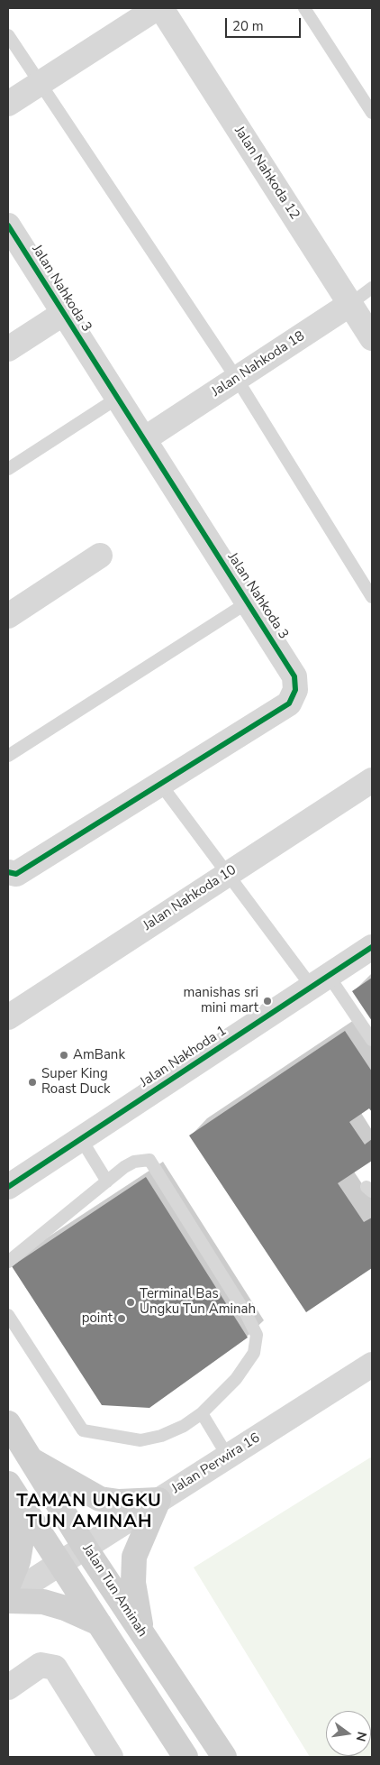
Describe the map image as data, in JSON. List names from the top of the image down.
{
  "streets": {
    "main road": ["Jalan Tun Aminah"],
    "street": [
      "Jalan Nahkoda 12",
      "Jalan Nahkoda 3",
      "Jalan Nahkoda 18",
      "Jalan Nahkoda 10",
      "Jalan Nakhoda 1",
      "Jalan Perwira 16"
    ]
  },
  "crossings": [
    ["Jalan Nahkoda 12", "Jalan Nahkoda 18"],
    ["Jalan Nahkoda 3", "Jalan Nahkoda 18"],
    ["Jalan Perwira 16", "Jalan Tun Aminah"]
  ],
  "districts": ["TAMAN UNGKU TUN AMINAH"],
  "places": [
    "manishas sri mini mart",
    "AmBank",
    "Super King Roast Duck",
    "Terminal Bas Ungku Tun Aminah",
    "point"
  ],
  "scale_bar": "20 m",
  "north": "right"
}
